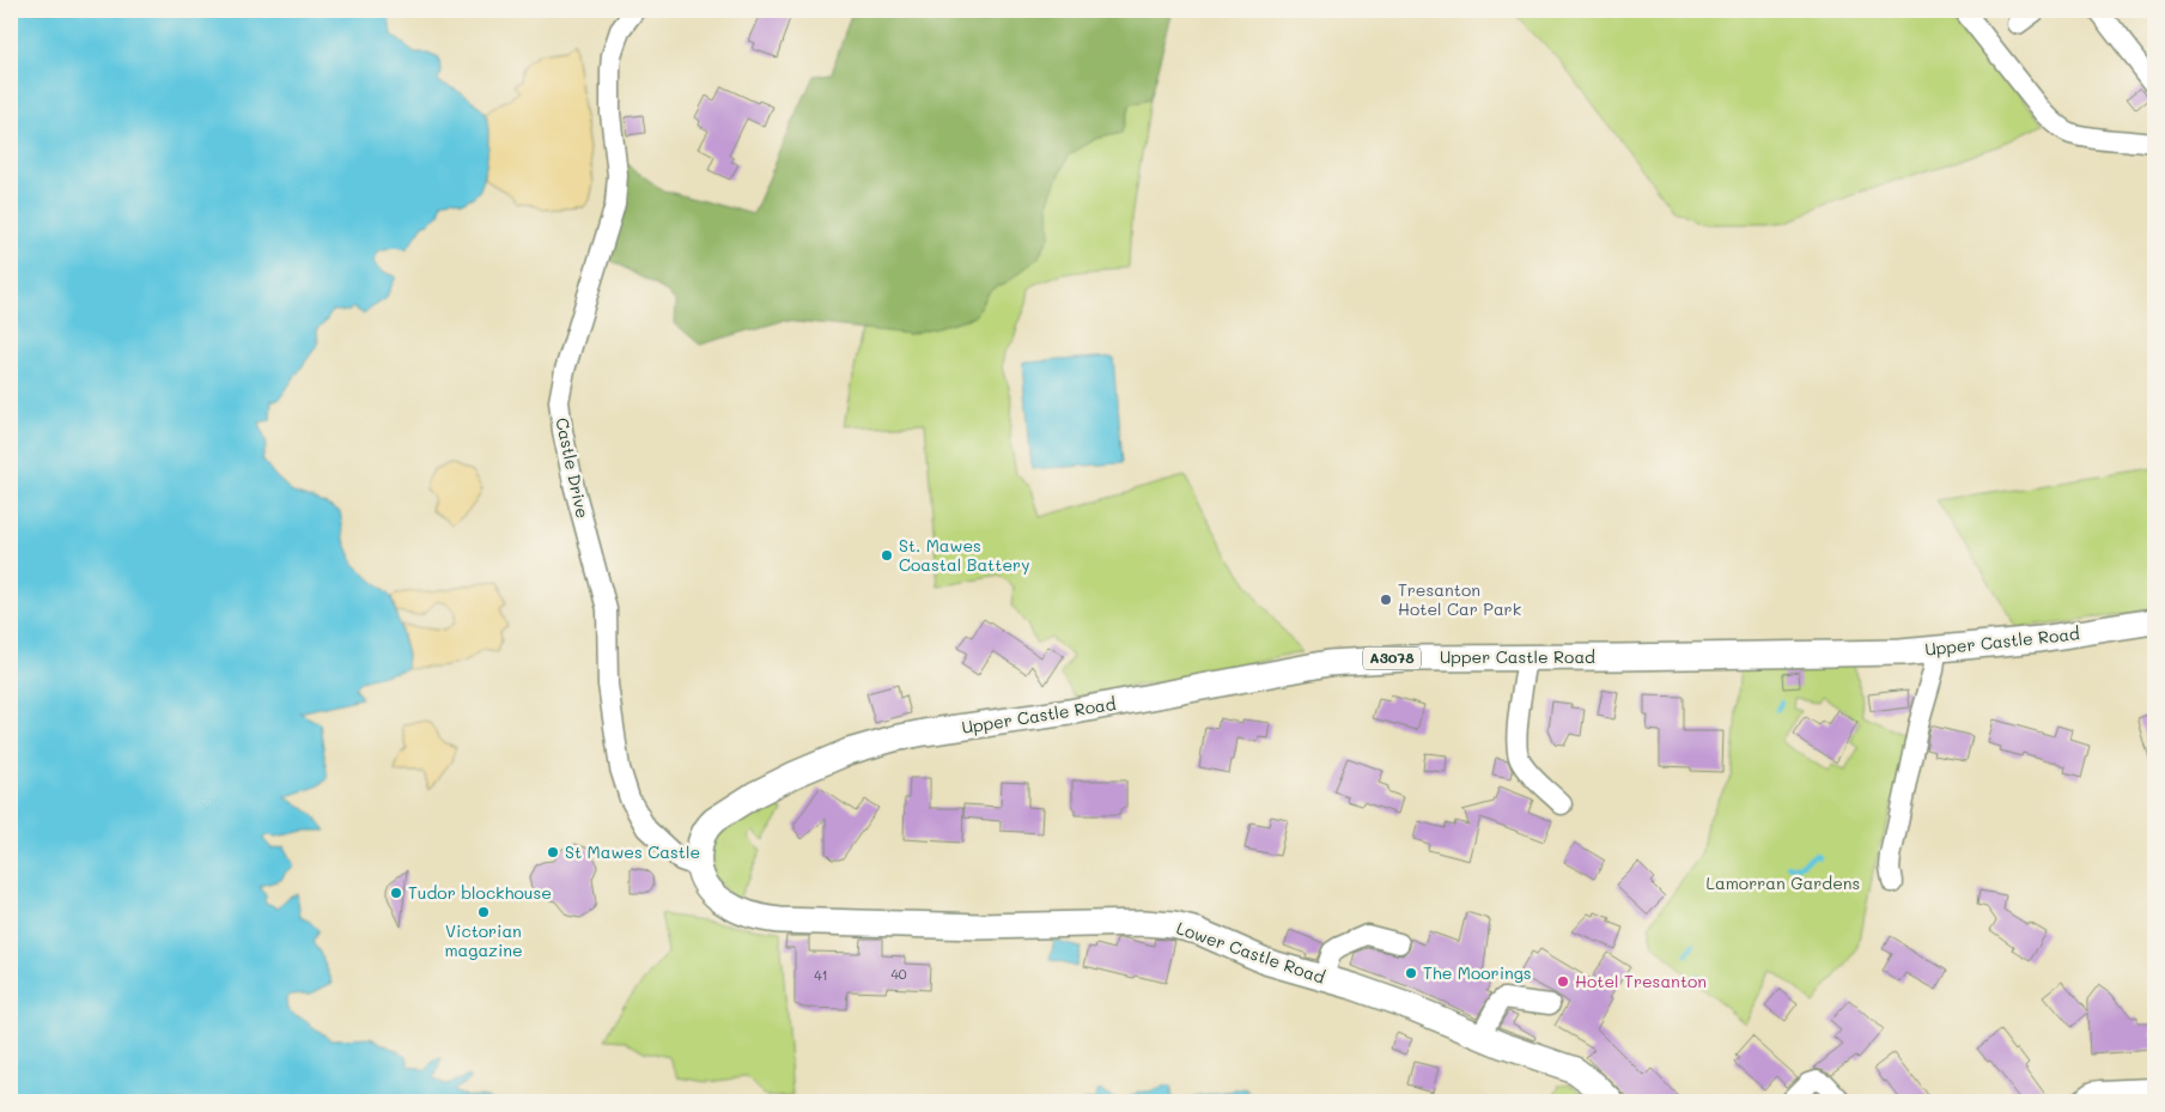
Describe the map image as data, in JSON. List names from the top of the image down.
{
  "streets": {
    "main road": ["Upper Castle Road", "A3078", "Lower Castle Road"],
    "street": ["Castle Drive"]
  },
  "crossings": [
    ["Castle Drive", "Upper Castle Road"],
    ["Castle Drive", "Lower Castle Road"],
    ["Upper Castle Road", "Lower Castle Road"]
  ],
  "parks": ["Lamorran Gardens"],
  "places": [
    "St. Mawes Coastal Battery",
    "Tresanton Hotel Car Park",
    "St Mawes Castle",
    "Tudor blockhouse",
    "Victorian magazine",
    "The Moorings",
    "Hotel Tresanton"
  ],
  "house_numbers": ["40", "41"]
}
